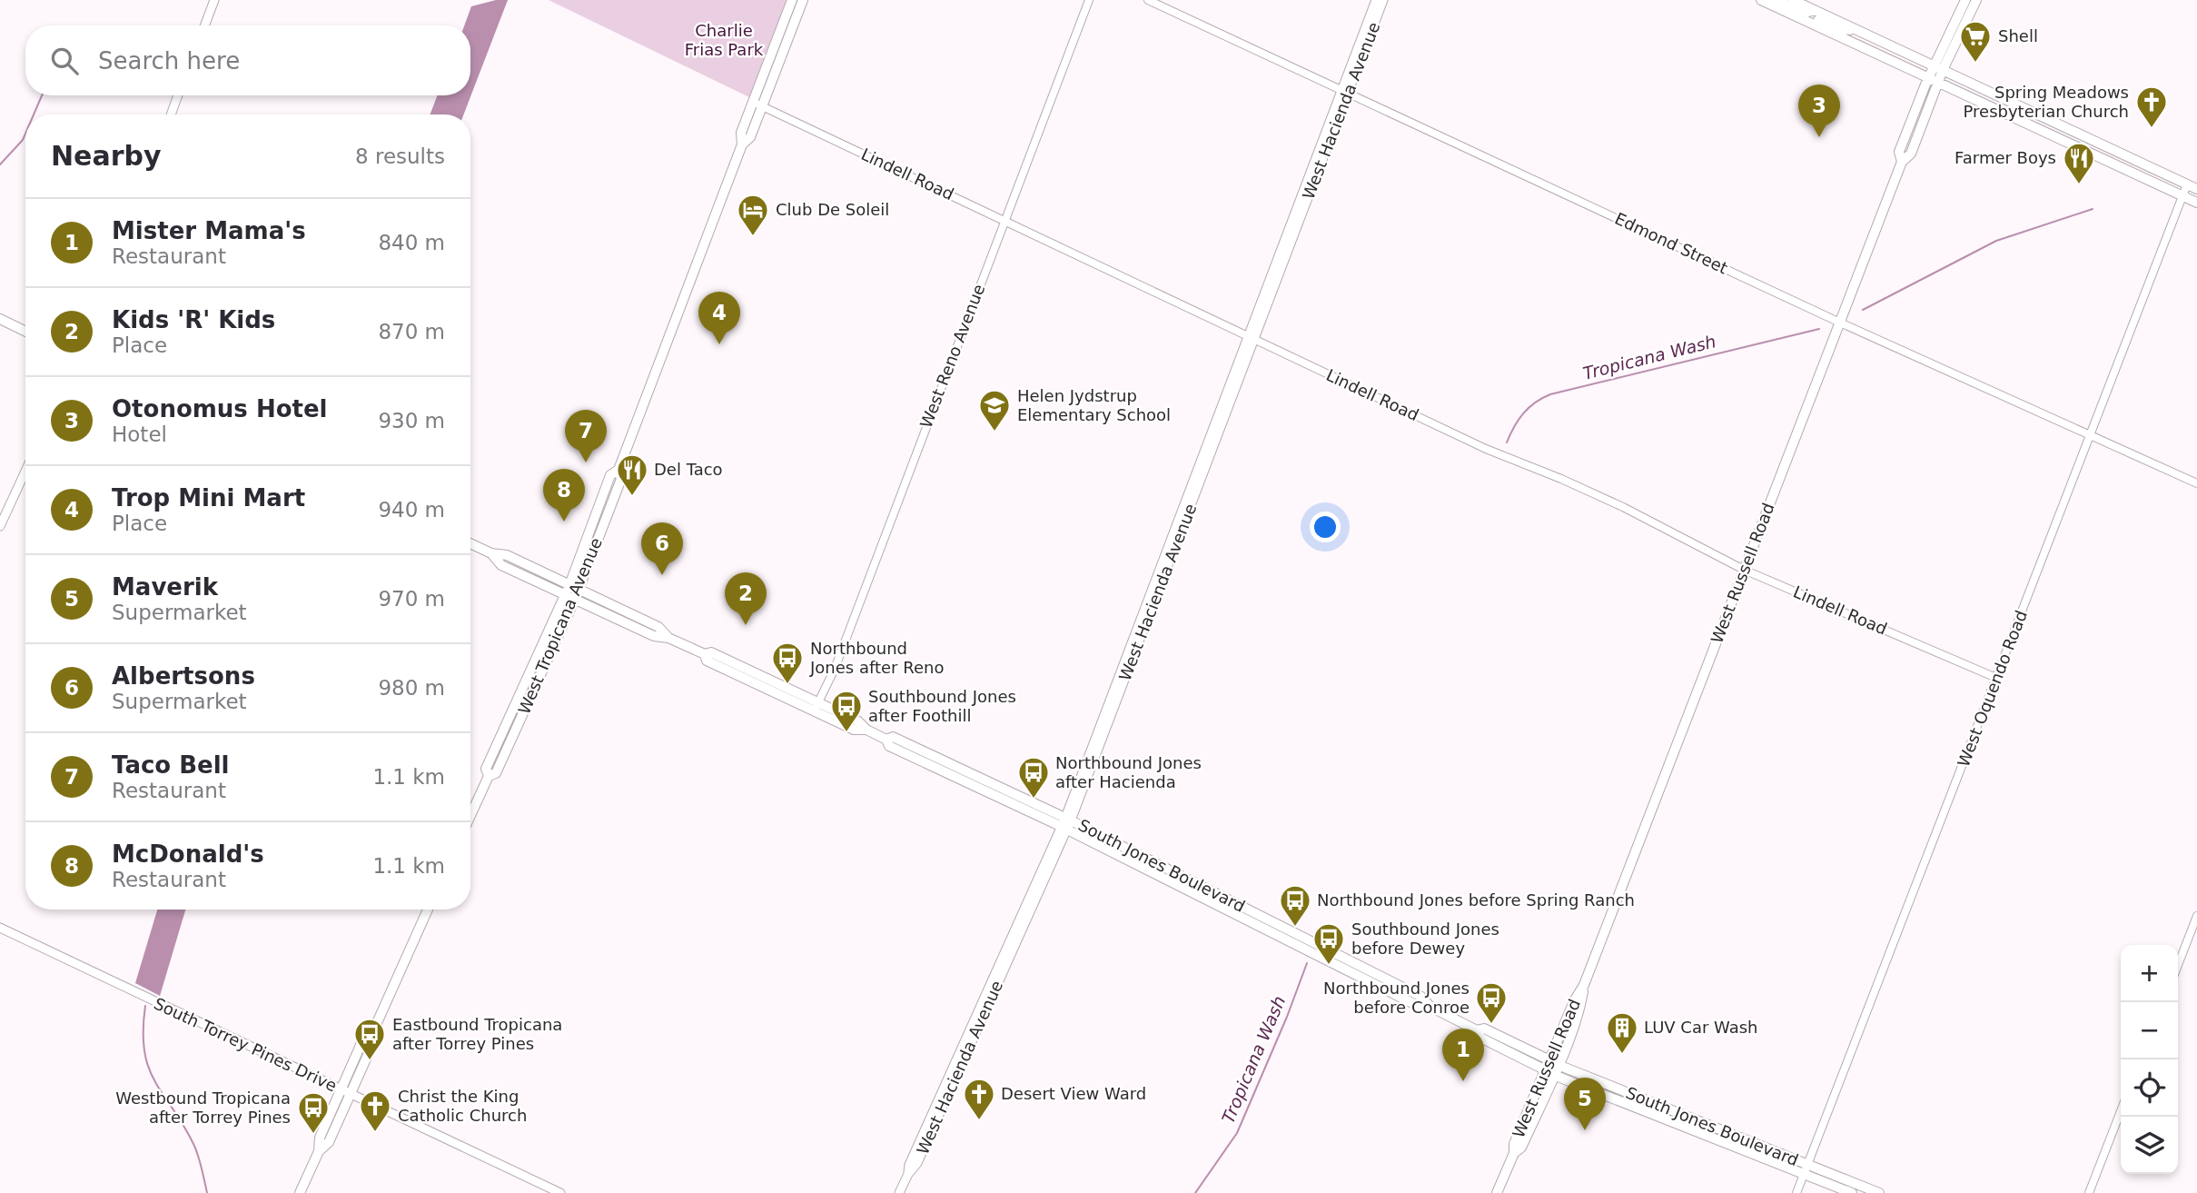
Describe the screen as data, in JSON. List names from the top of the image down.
{
  "streets": {
    "main road": [
      "West Hacienda Avenue",
      "West Russell Road",
      "West Tropicana Avenue",
      "South Jones Boulevard",
      "South Torrey Pines Drive"
    ],
    "street": [
      "Lindell Road",
      "Edmond Street",
      "West Reno Avenue",
      "West Oquendo Road"
    ]
  },
  "crossings": [
    ["West Hacienda Avenue", "Lindell Road"],
    ["West Hacienda Avenue", "Edmond Street"],
    ["West Hacienda Avenue", "South Jones Boulevard"],
    ["Lindell Road", "West Reno Avenue"],
    ["Lindell Road", "West Russell Road"],
    ["Lindell Road", "West Tropicana Avenue"],
    ["Lindell Road", "West Oquendo Road"],
    ["Edmond Street", "West Russell Road"],
    ["Edmond Street", "West Oquendo Road"],
    ["West Reno Avenue", "South Jones Boulevard"],
    ["West Russell Road", "South Jones Boulevard"],
    ["West Tropicana Avenue", "South Jones Boulevard"],
    ["West Oquendo Road", "South Jones Boulevard"]
  ],
  "water": ["Tropicana Wash"],
  "parks": ["Charlie Frias Park"],
  "places": {
    "supermarket": ["Shell"],
    "church": ["Spring Meadows Presbyterian Church", "Desert View Ward", "Christ the King Catholic Church"],
    "restaurant": ["Farmer Boys", "Del Taco"],
    "hotel": ["Club De Soleil"],
    "school or university": ["Helen Jydstrup Elementary School"],
    "bus stop": [
      "Northbound Jones after Reno",
      "Southbound Jones after Foothill",
      "Northbound Jones after Hacienda",
      "Northbound Jones before Spring Ranch",
      "Southbound Jones before Dewey",
      "Northbound Jones before Conroe",
      "Eastbound Tropicana after Torrey Pines",
      "Westbound Tropicana after Torrey Pines"
    ],
    "building": ["LUV Car Wash"]
  },
  "page": {
    "search": "Search here",
    "pins": [
      "3",
      "4",
      "7",
      "8",
      "6",
      "2",
      "1",
      "5"
    ],
    "heading": ["Nearby", "8 results"],
    "list": [
      {
        "mark": "1",
        "name": "Mister Mama's",
        "note": "Restaurant",
        "value": "840 m"
      },
      {
        "mark": "2",
        "name": "Kids 'R' Kids",
        "note": "Place",
        "value": "870 m"
      },
      {
        "mark": "3",
        "name": "Otonomus Hotel",
        "note": "Hotel",
        "value": "930 m"
      },
      {
        "mark": "4",
        "name": "Trop Mini Mart",
        "note": "Place",
        "value": "940 m"
      },
      {
        "mark": "5",
        "name": "Maverik",
        "note": "Supermarket",
        "value": "970 m"
      },
      {
        "mark": "6",
        "name": "Albertsons",
        "note": "Supermarket",
        "value": "980 m"
      },
      {
        "mark": "7",
        "name": "Taco Bell",
        "note": "Restaurant",
        "value": "1.1 km"
      },
      {
        "mark": "8",
        "name": "McDonald's",
        "note": "Restaurant",
        "value": "1.1 km"
      }
    ],
    "map_buttons": ["+", "−"]
  }
}
